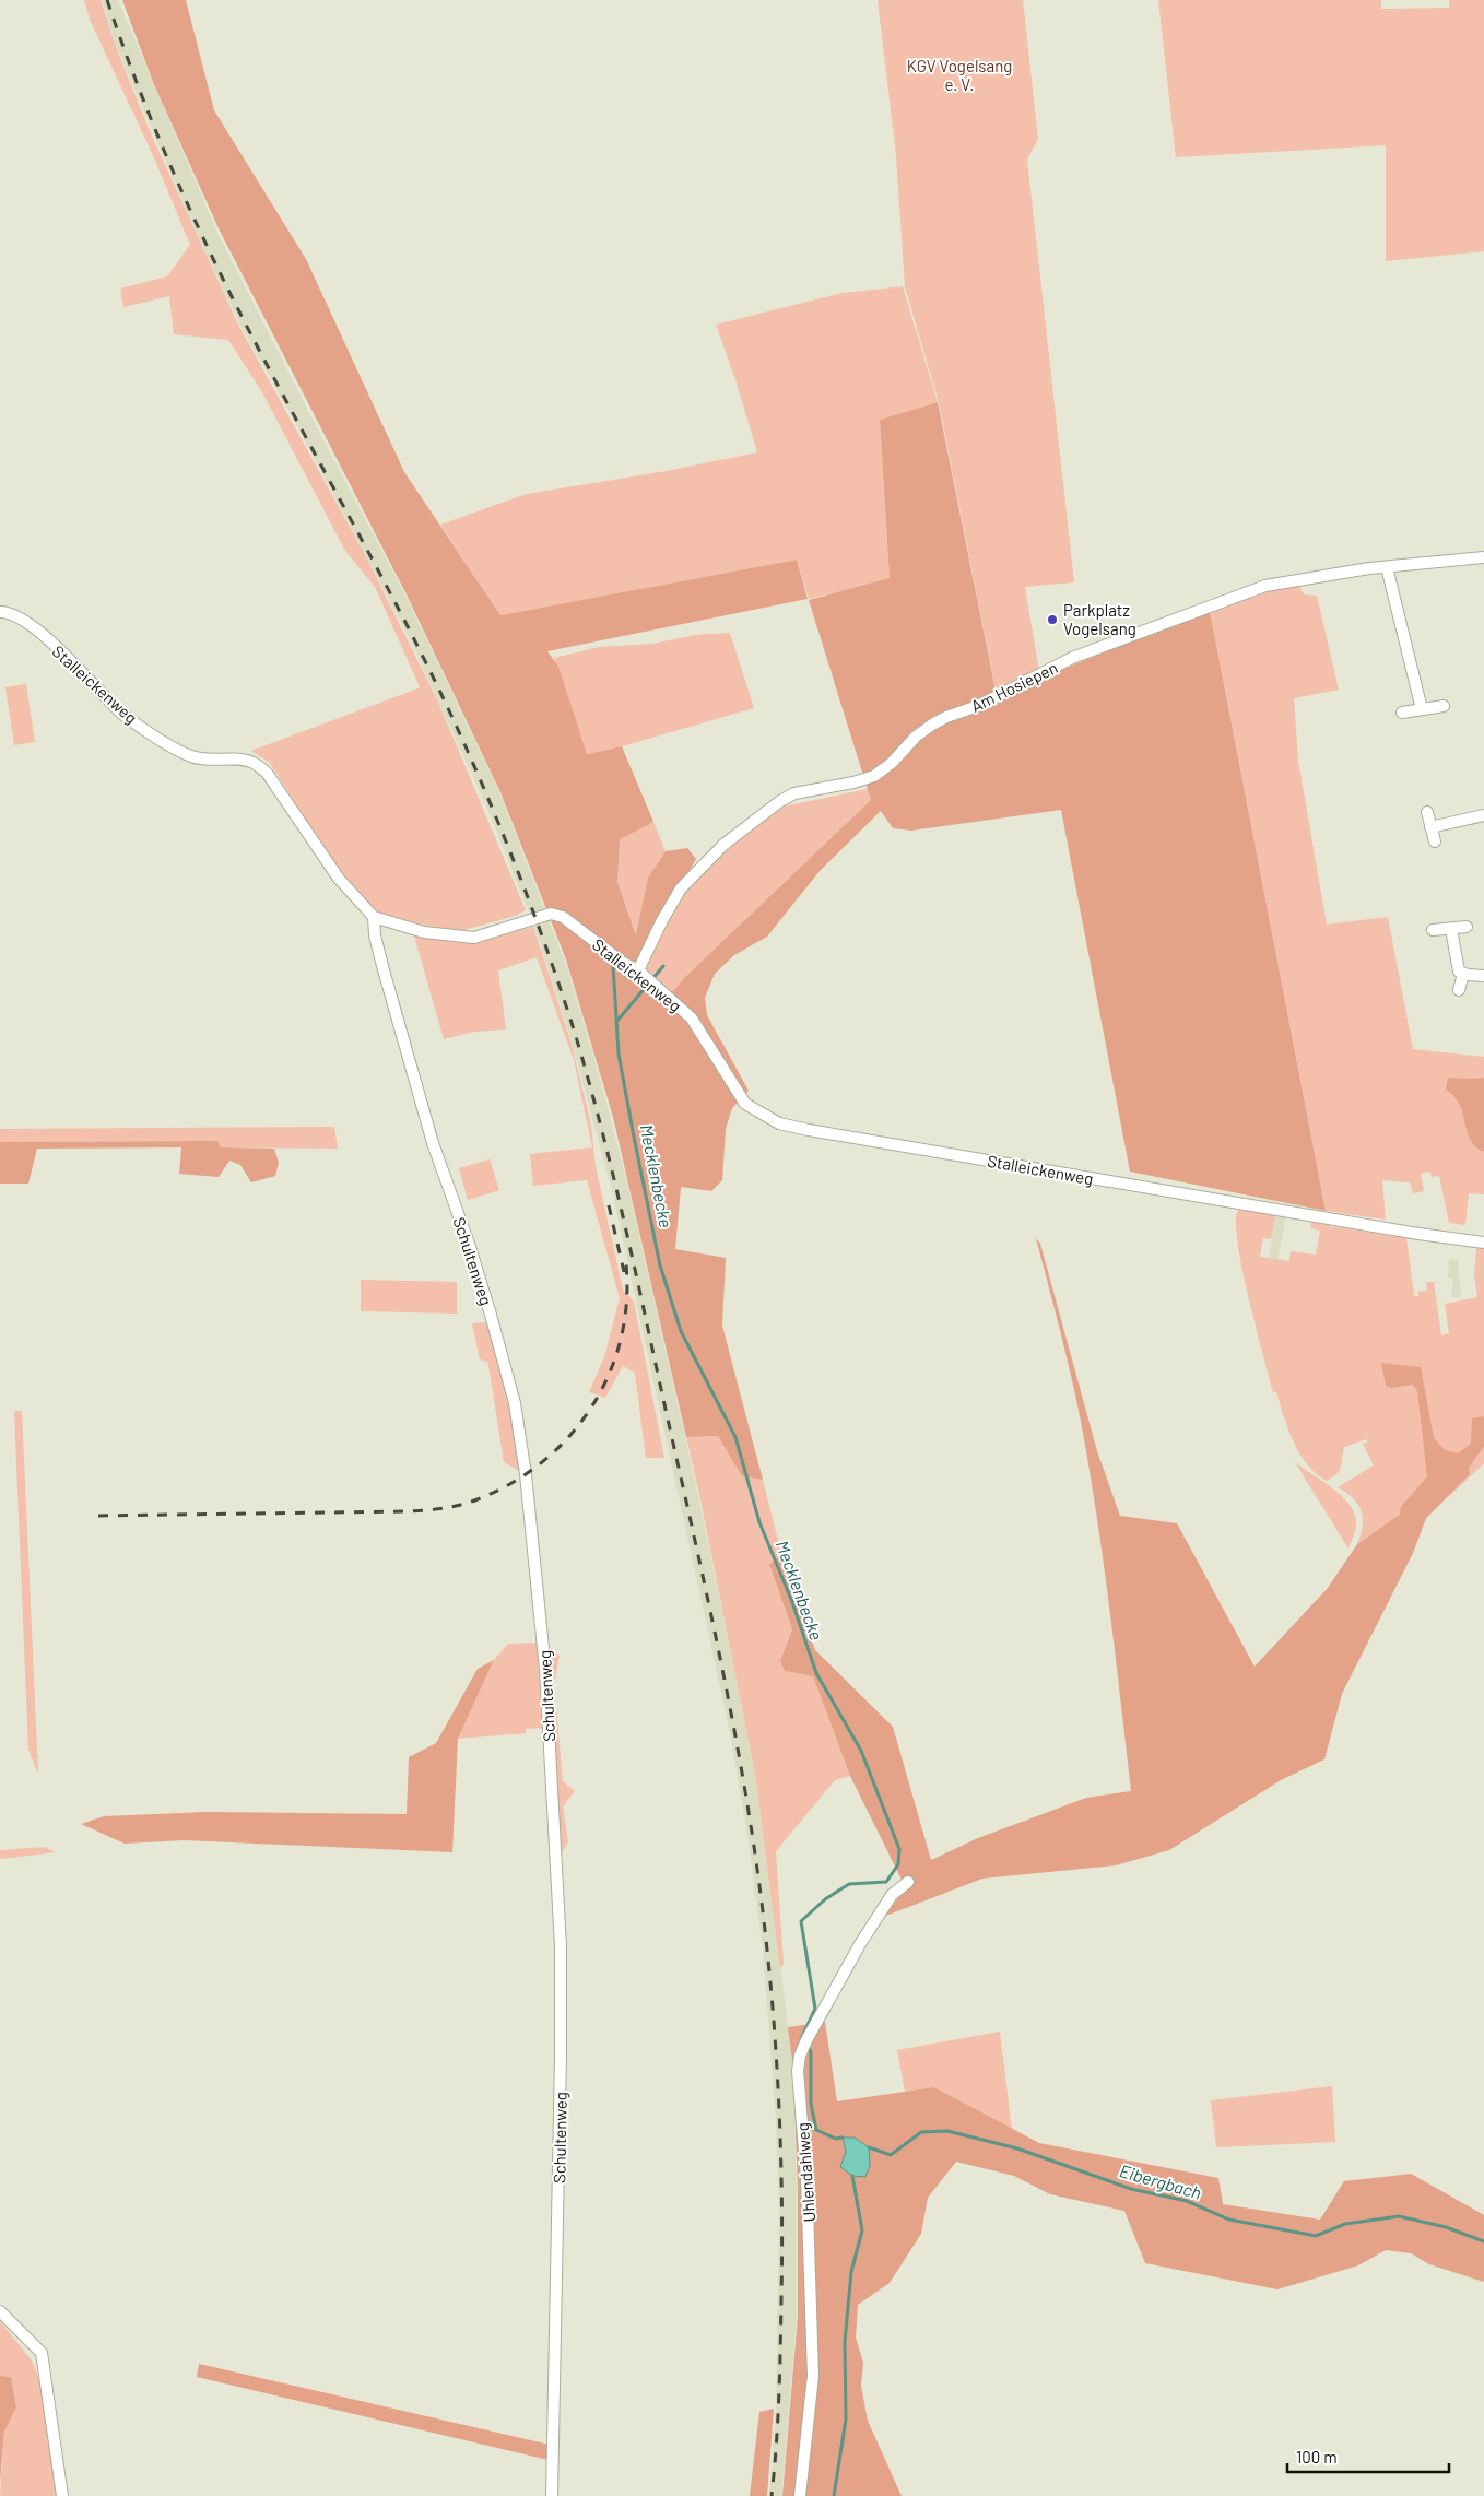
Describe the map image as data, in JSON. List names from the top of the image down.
{
  "streets": {
    "street": [
      "Stalleickenweg",
      "Am Hosiepen",
      "Schultenweg",
      "Uhlendahlweg"
    ]
  },
  "crossings": [
    ["Stalleickenweg", "Am Hosiepen"],
    ["Stalleickenweg", "Schultenweg"]
  ],
  "water": ["Mecklenbecke", "Eibergbach"],
  "parks": ["KGV Vogelsang e. V."],
  "places": ["Parkplatz Vogelsang"],
  "scale_bar": "100 m"
}
